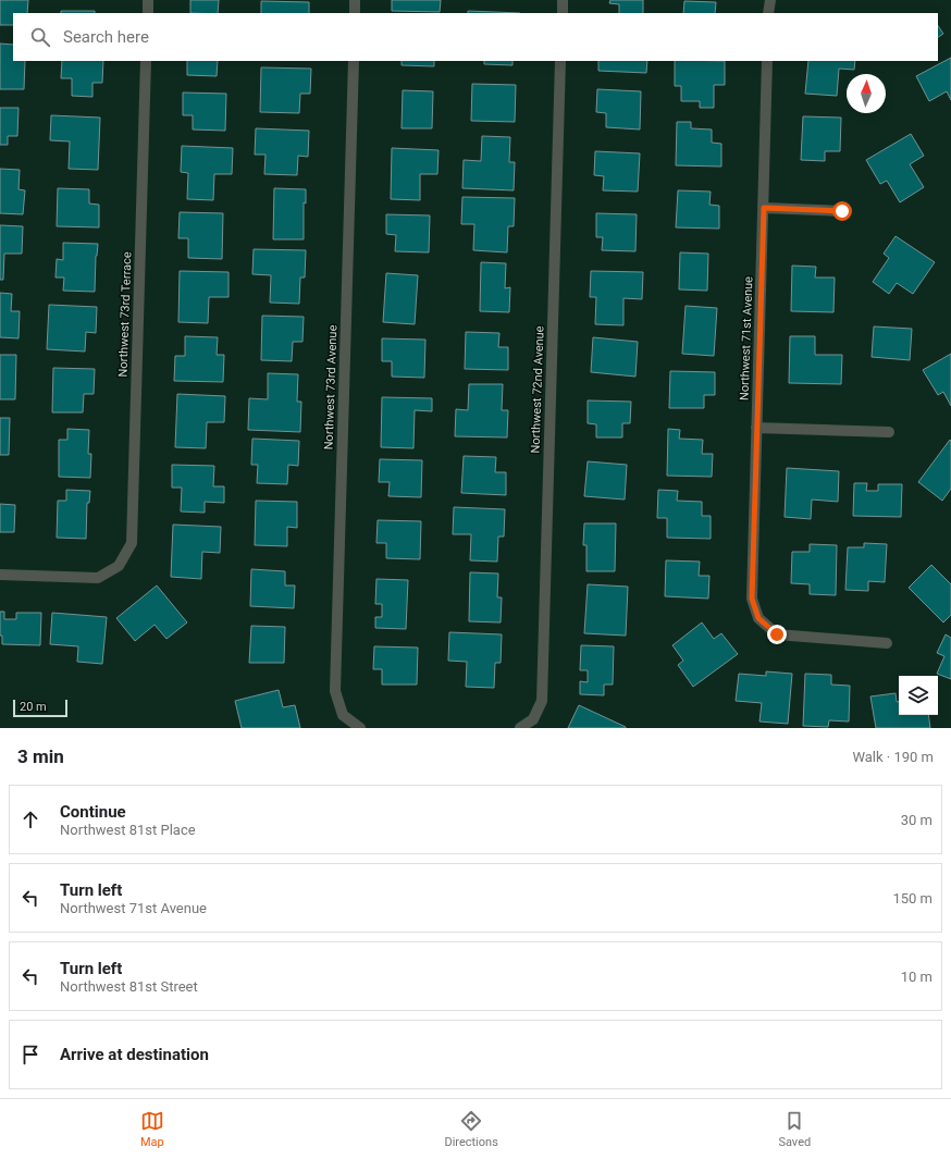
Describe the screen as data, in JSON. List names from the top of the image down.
{
  "streets": {
    "street": [
      "Northwest 73rd Terrace",
      "Northwest 71st Avenue",
      "Northwest 73rd Avenue",
      "Northwest 72nd Avenue"
    ]
  },
  "scale_bar": "20 m",
  "north": "top",
  "page": {
    "search": "Search here",
    "scale": "20 m",
    "heading": ["3 min", "Walk · 190 m"],
    "list": [
      ["Continue", "Northwest 81st Place", "30 m"],
      ["Turn left", "Northwest 71st Avenue", "150 m"],
      ["Turn left", "Northwest 81st Street", "10 m"],
      "Arrive at destination"
    ],
    "nav": ["Map", "Directions", "Saved"]
  }
}
